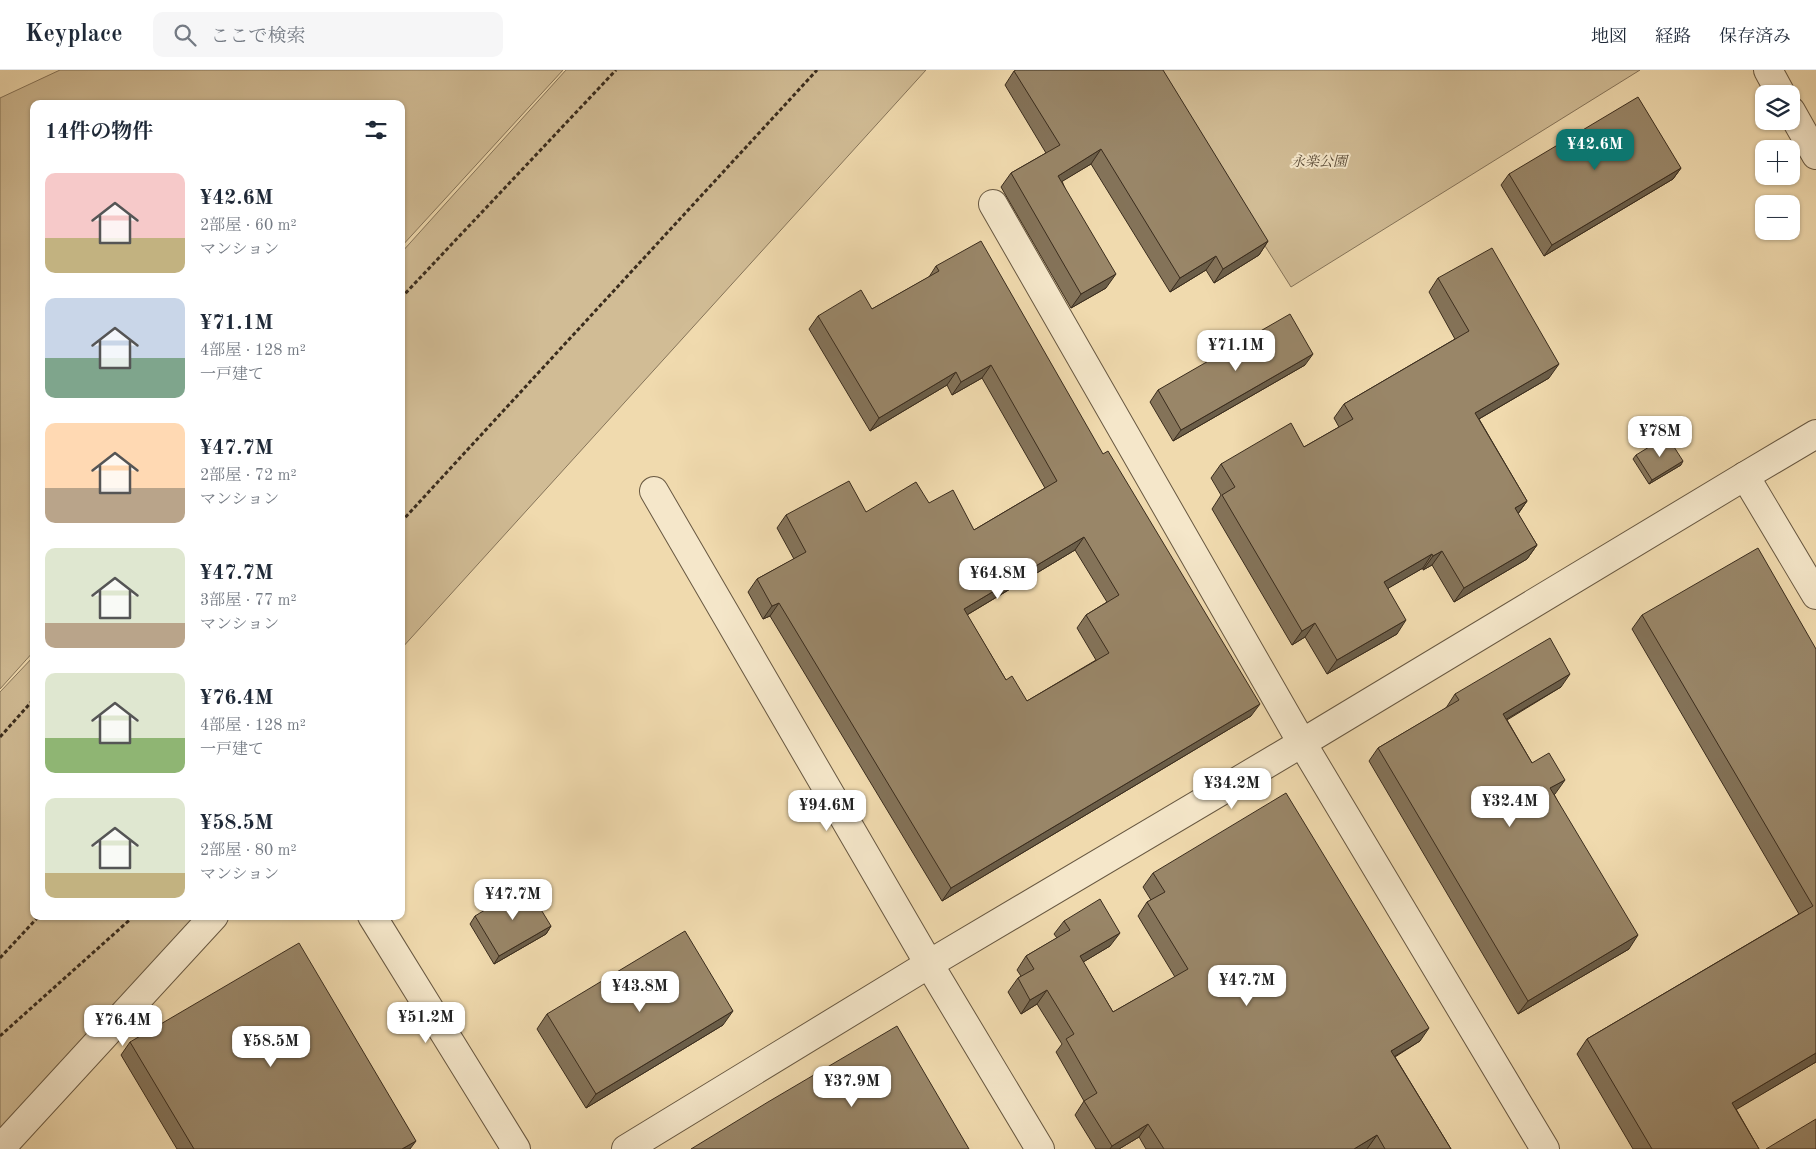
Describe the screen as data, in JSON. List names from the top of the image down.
{
  "parks": ["永楽公園"],
  "page": {
    "header": "Keyplace",
    "search": "ここで検索",
    "nav": ["地図", "経路", "保存済み"],
    "map_buttons": ["+", "−"],
    "heading": "14件の物件",
    "price": [
      "¥42.6M",
      "¥71.1M",
      "¥78M",
      "¥64.8M",
      "¥34.2M",
      "¥32.4M",
      "¥94.6M",
      "¥47.7M",
      "¥47.7M",
      "¥43.8M",
      "¥51.2M",
      "¥76.4M",
      "¥58.5M",
      "¥37.9M"
    ],
    "list": [
      {
        "name": "¥42.6M",
        "note": "2部屋 · 60 m² · マンション"
      },
      {
        "name": "¥71.1M",
        "note": "4部屋 · 128 m² · 一戸建て"
      },
      {
        "name": "¥47.7M",
        "note": "2部屋 · 72 m² · マンション"
      },
      {
        "name": "¥47.7M",
        "note": "3部屋 · 77 m² · マンション"
      },
      {
        "name": "¥76.4M",
        "note": "4部屋 · 128 m² · 一戸建て"
      },
      {
        "name": "¥58.5M",
        "note": "2部屋 · 80 m² · マンション"
      }
    ]
  }
}
